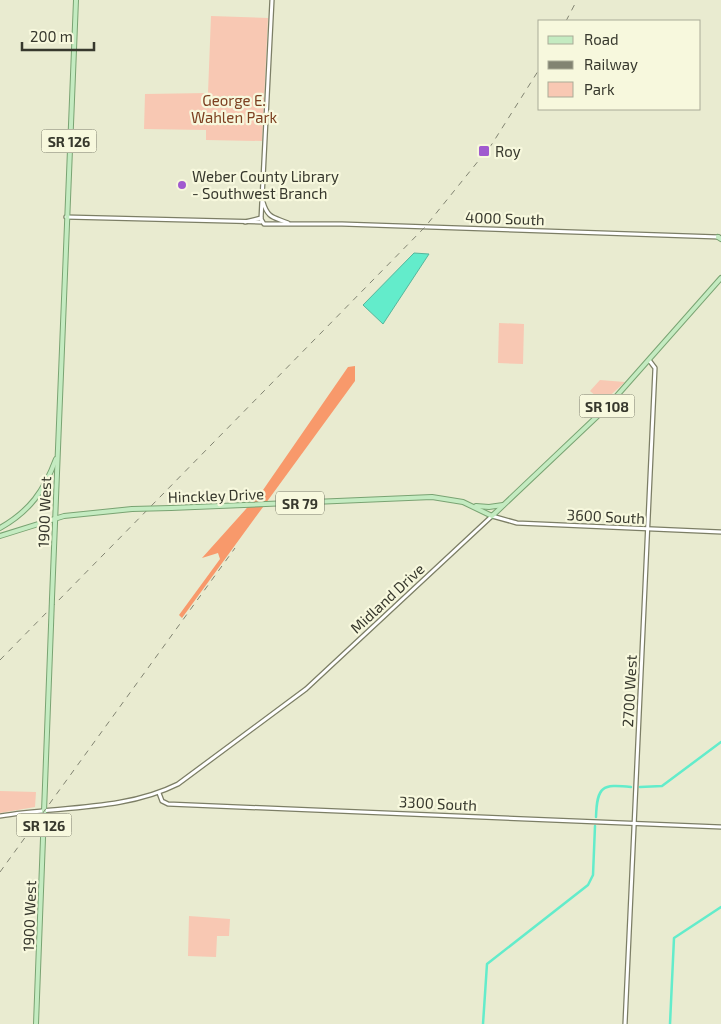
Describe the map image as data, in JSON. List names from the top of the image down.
{
  "streets": {
    "main road": [
      "SR 126",
      "SR 108",
      "Hinckley Drive",
      "SR 79",
      "1900 West",
      "Midland Drive"
    ],
    "street": [
      "4000 South",
      "3600 South",
      "2700 West",
      "3300 South"
    ]
  },
  "crossings": [
    ["Hinckley Drive", "1900 West"],
    ["Hinckley Drive", "3600 South"],
    ["Hinckley Drive", "Midland Drive"],
    ["1900 West", "Midland Drive"],
    ["3600 South", "Midland Drive"],
    ["3600 South", "2700 West"],
    ["Midland Drive", "2700 West"],
    ["Midland Drive", "3300 South"],
    ["2700 West", "3300 South"]
  ],
  "parks": ["George E. Wahlen Park"],
  "places": {
    "transit": ["Roy"],
    "other": ["Weber County Library - Southwest Branch"]
  },
  "legend": ["Road", "Railway", "Park"],
  "scale_bar": "200 m"
}
